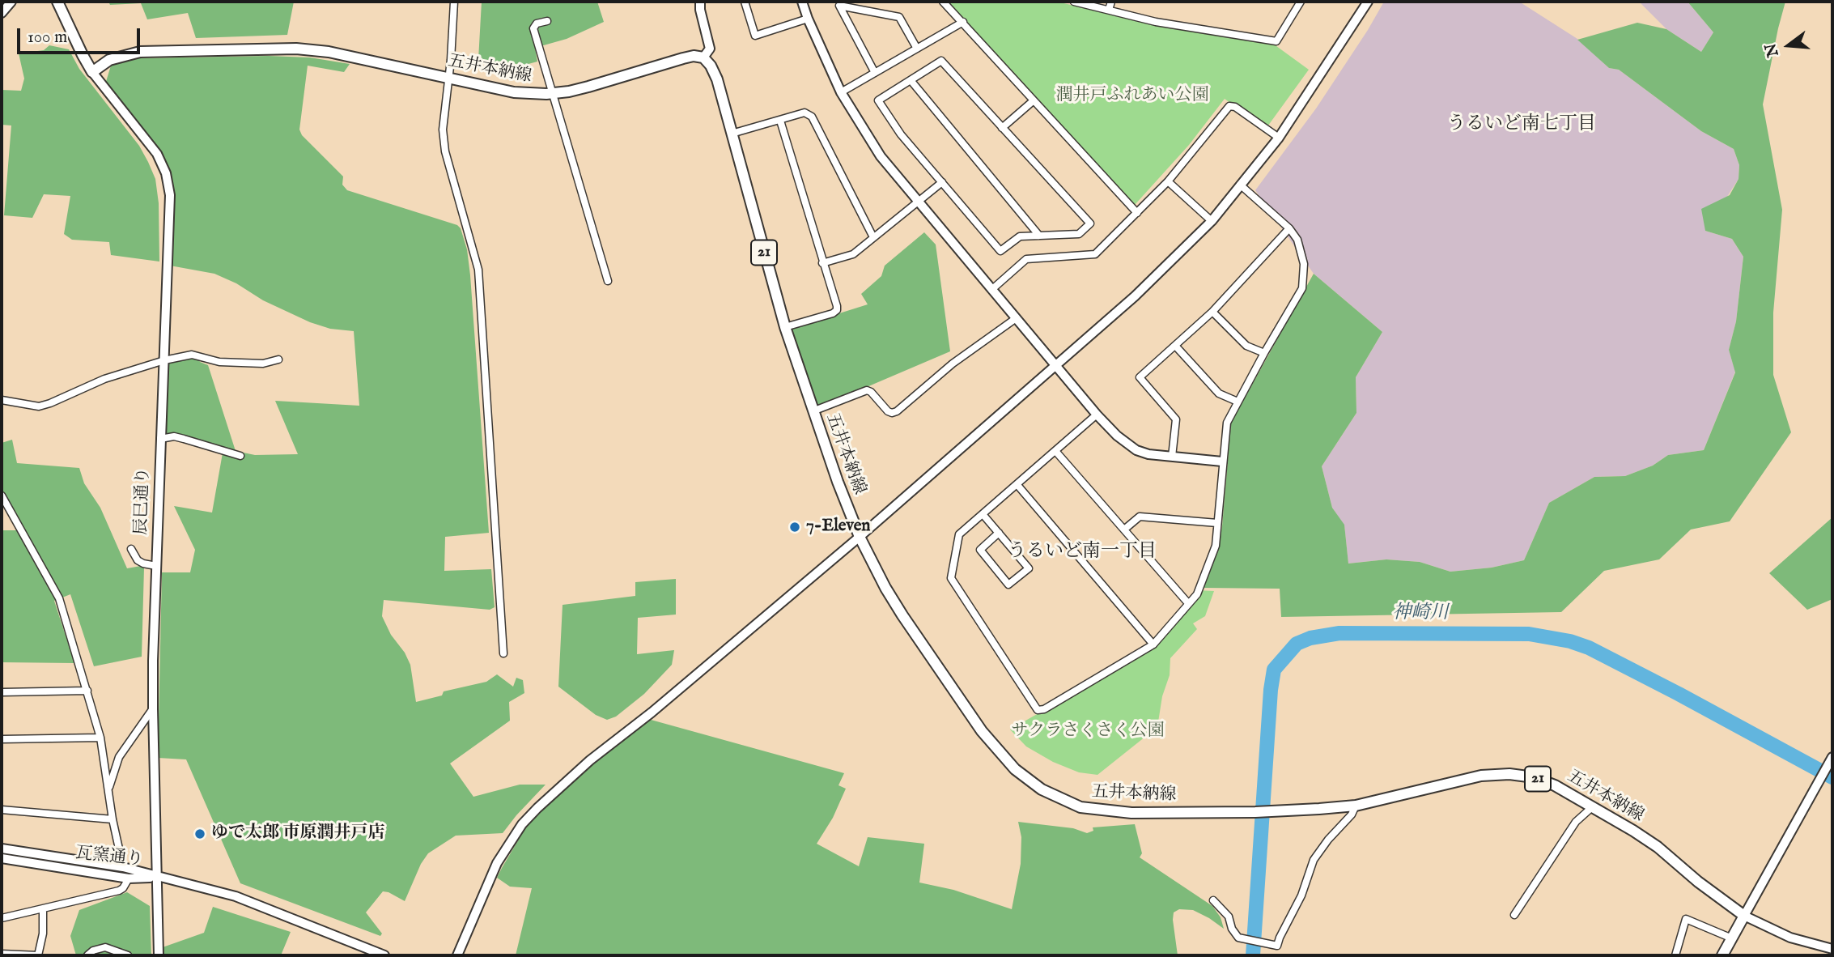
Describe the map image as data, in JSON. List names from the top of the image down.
{
  "streets": {
    "main road": ["五井本納線", "21"],
    "street": ["辰巳通り", "瓦窯通り"]
  },
  "crossings": [
    ["五井本納線", "辰巳通り"],
    ["辰巳通り", "瓦窯通り"]
  ],
  "districts": ["うるいど南七丁目", "うるいど南一丁目"],
  "water": ["神崎川"],
  "parks": ["潤井戸ふれあい公園", "サクラさくさく公園"],
  "places": ["7-Eleven", "ゆで太郎 市原潤井戸店"],
  "scale_bar": "100 m",
  "north": "left"
}
